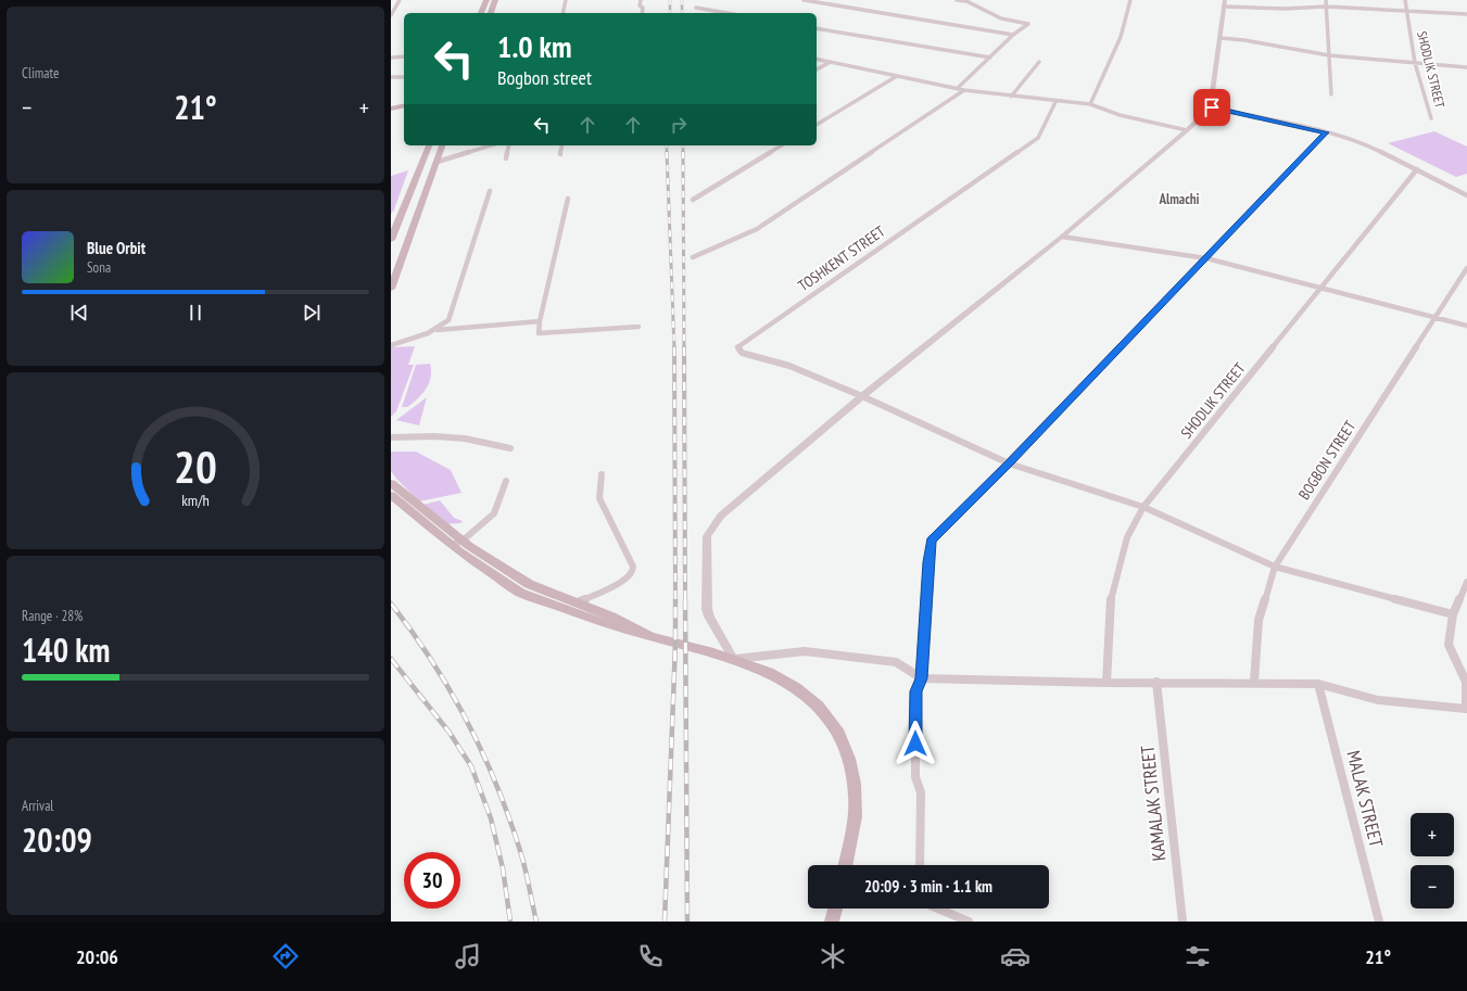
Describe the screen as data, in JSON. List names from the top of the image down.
{
  "streets": {
    "street": [
      "SHODLIK STREET",
      "TOSHKENT STREET",
      "BOGBON STREET",
      "MALAK STREET",
      "KAMALAK STREET"
    ]
  },
  "districts": ["Almachi"],
  "page": {
    "tile": [
      "Climate",
      ["Range · 28%", "140 km"],
      ["Arrival", "20:09"]
    ],
    "turn": ["1.0 km", "Bogbon street"],
    "heat": ["−", "21°", "+"],
    "song": ["Blue Orbit", "Sona"],
    "map_buttons": ["+", "−"],
    "limit": "30",
    "trip": "20:09 · 3 min · 1.1 km",
    "tabs": ["20:06", "21°"],
    "gauge": ["20", "km/h"]
  }
}
